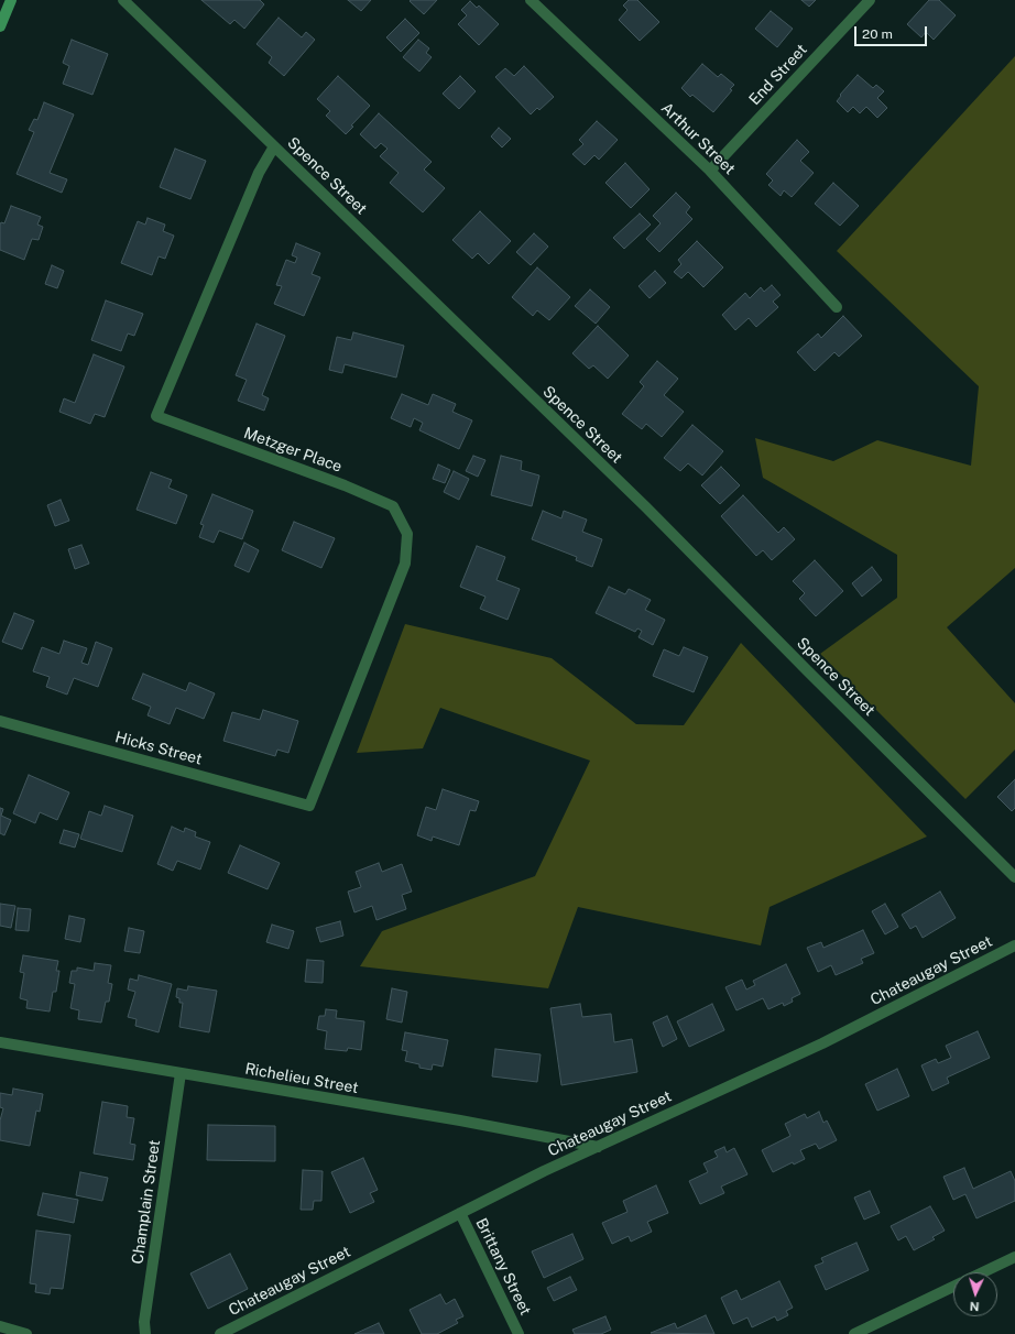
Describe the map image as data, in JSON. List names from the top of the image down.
{
  "streets": {
    "street": [
      "End Street",
      "Arthur Street",
      "Spence Street",
      "Metzger Place",
      "Hicks Street",
      "Chateaugay Street",
      "Richelieu Street",
      "Champlain Street",
      "Brittany Street"
    ]
  },
  "crossings": [
    ["End Street", "Arthur Street"],
    ["Spence Street", "Metzger Place"],
    ["Metzger Place", "Hicks Street"],
    ["Chateaugay Street", "Richelieu Street"],
    ["Chateaugay Street", "Brittany Street"],
    ["Richelieu Street", "Champlain Street"]
  ],
  "scale_bar": "20 m",
  "north": "bottom"
}
